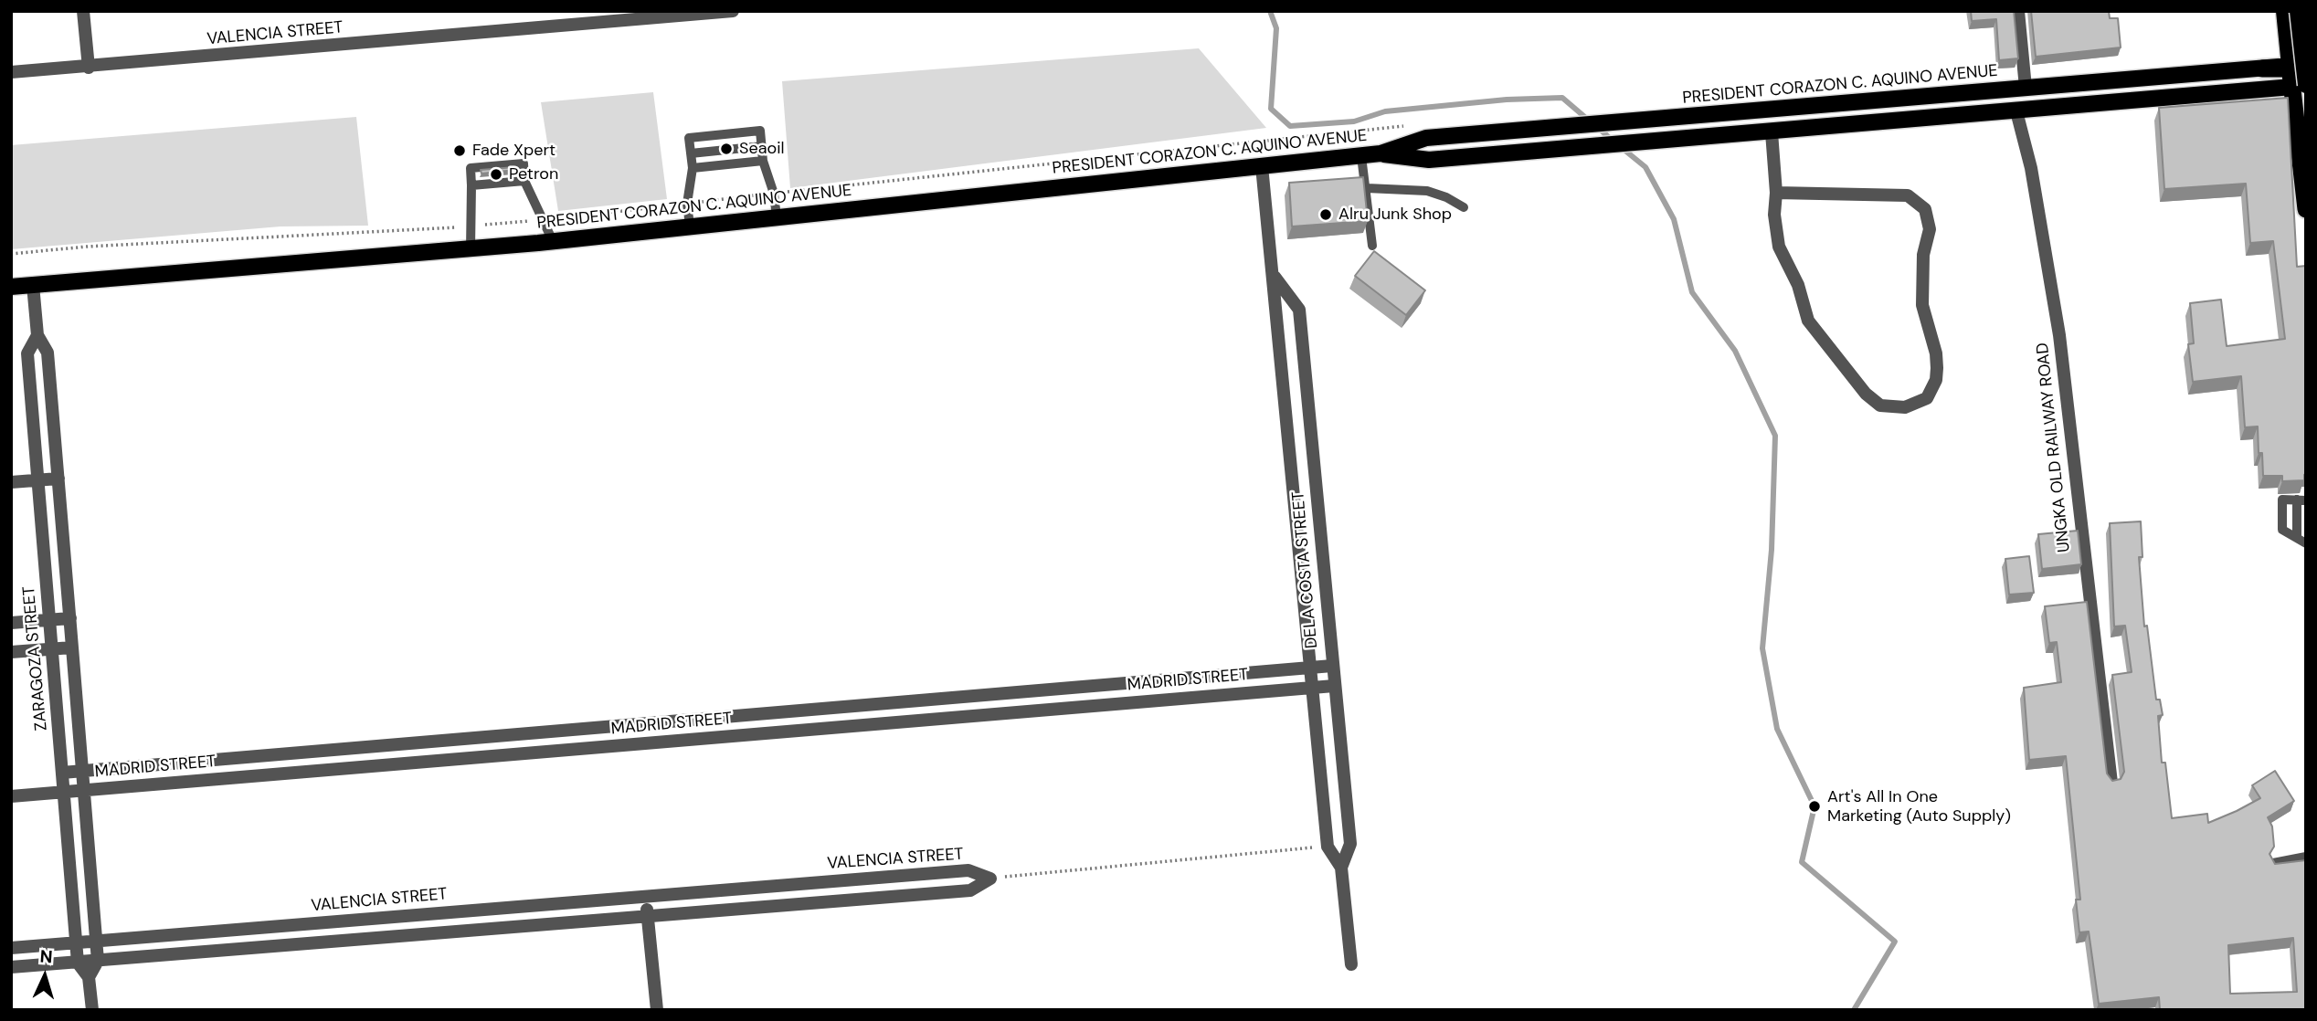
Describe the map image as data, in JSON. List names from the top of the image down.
{
  "streets": {
    "main road": ["PRESIDENT CORAZON C. AQUINO AVENUE"],
    "street": [
      "VALENCIA STREET",
      "UNGKA OLD RAILWAY ROAD",
      "DELA COSTA STREET",
      "ZARAGOZA STREET",
      "MADRID STREET"
    ]
  },
  "crossings": [
    ["VALENCIA STREET", "ZARAGOZA STREET"],
    ["PRESIDENT CORAZON C. AQUINO AVENUE", "UNGKA OLD RAILWAY ROAD"],
    ["PRESIDENT CORAZON C. AQUINO AVENUE", "DELA COSTA STREET"],
    ["PRESIDENT CORAZON C. AQUINO AVENUE", "ZARAGOZA STREET"],
    ["DELA COSTA STREET", "MADRID STREET"],
    ["ZARAGOZA STREET", "MADRID STREET"]
  ],
  "places": [
    "Seaoil",
    "Fade Xpert",
    "Petron",
    "Alru Junk Shop",
    "Art's All In One Marketing (Auto Supply)"
  ],
  "north": "top"
}
